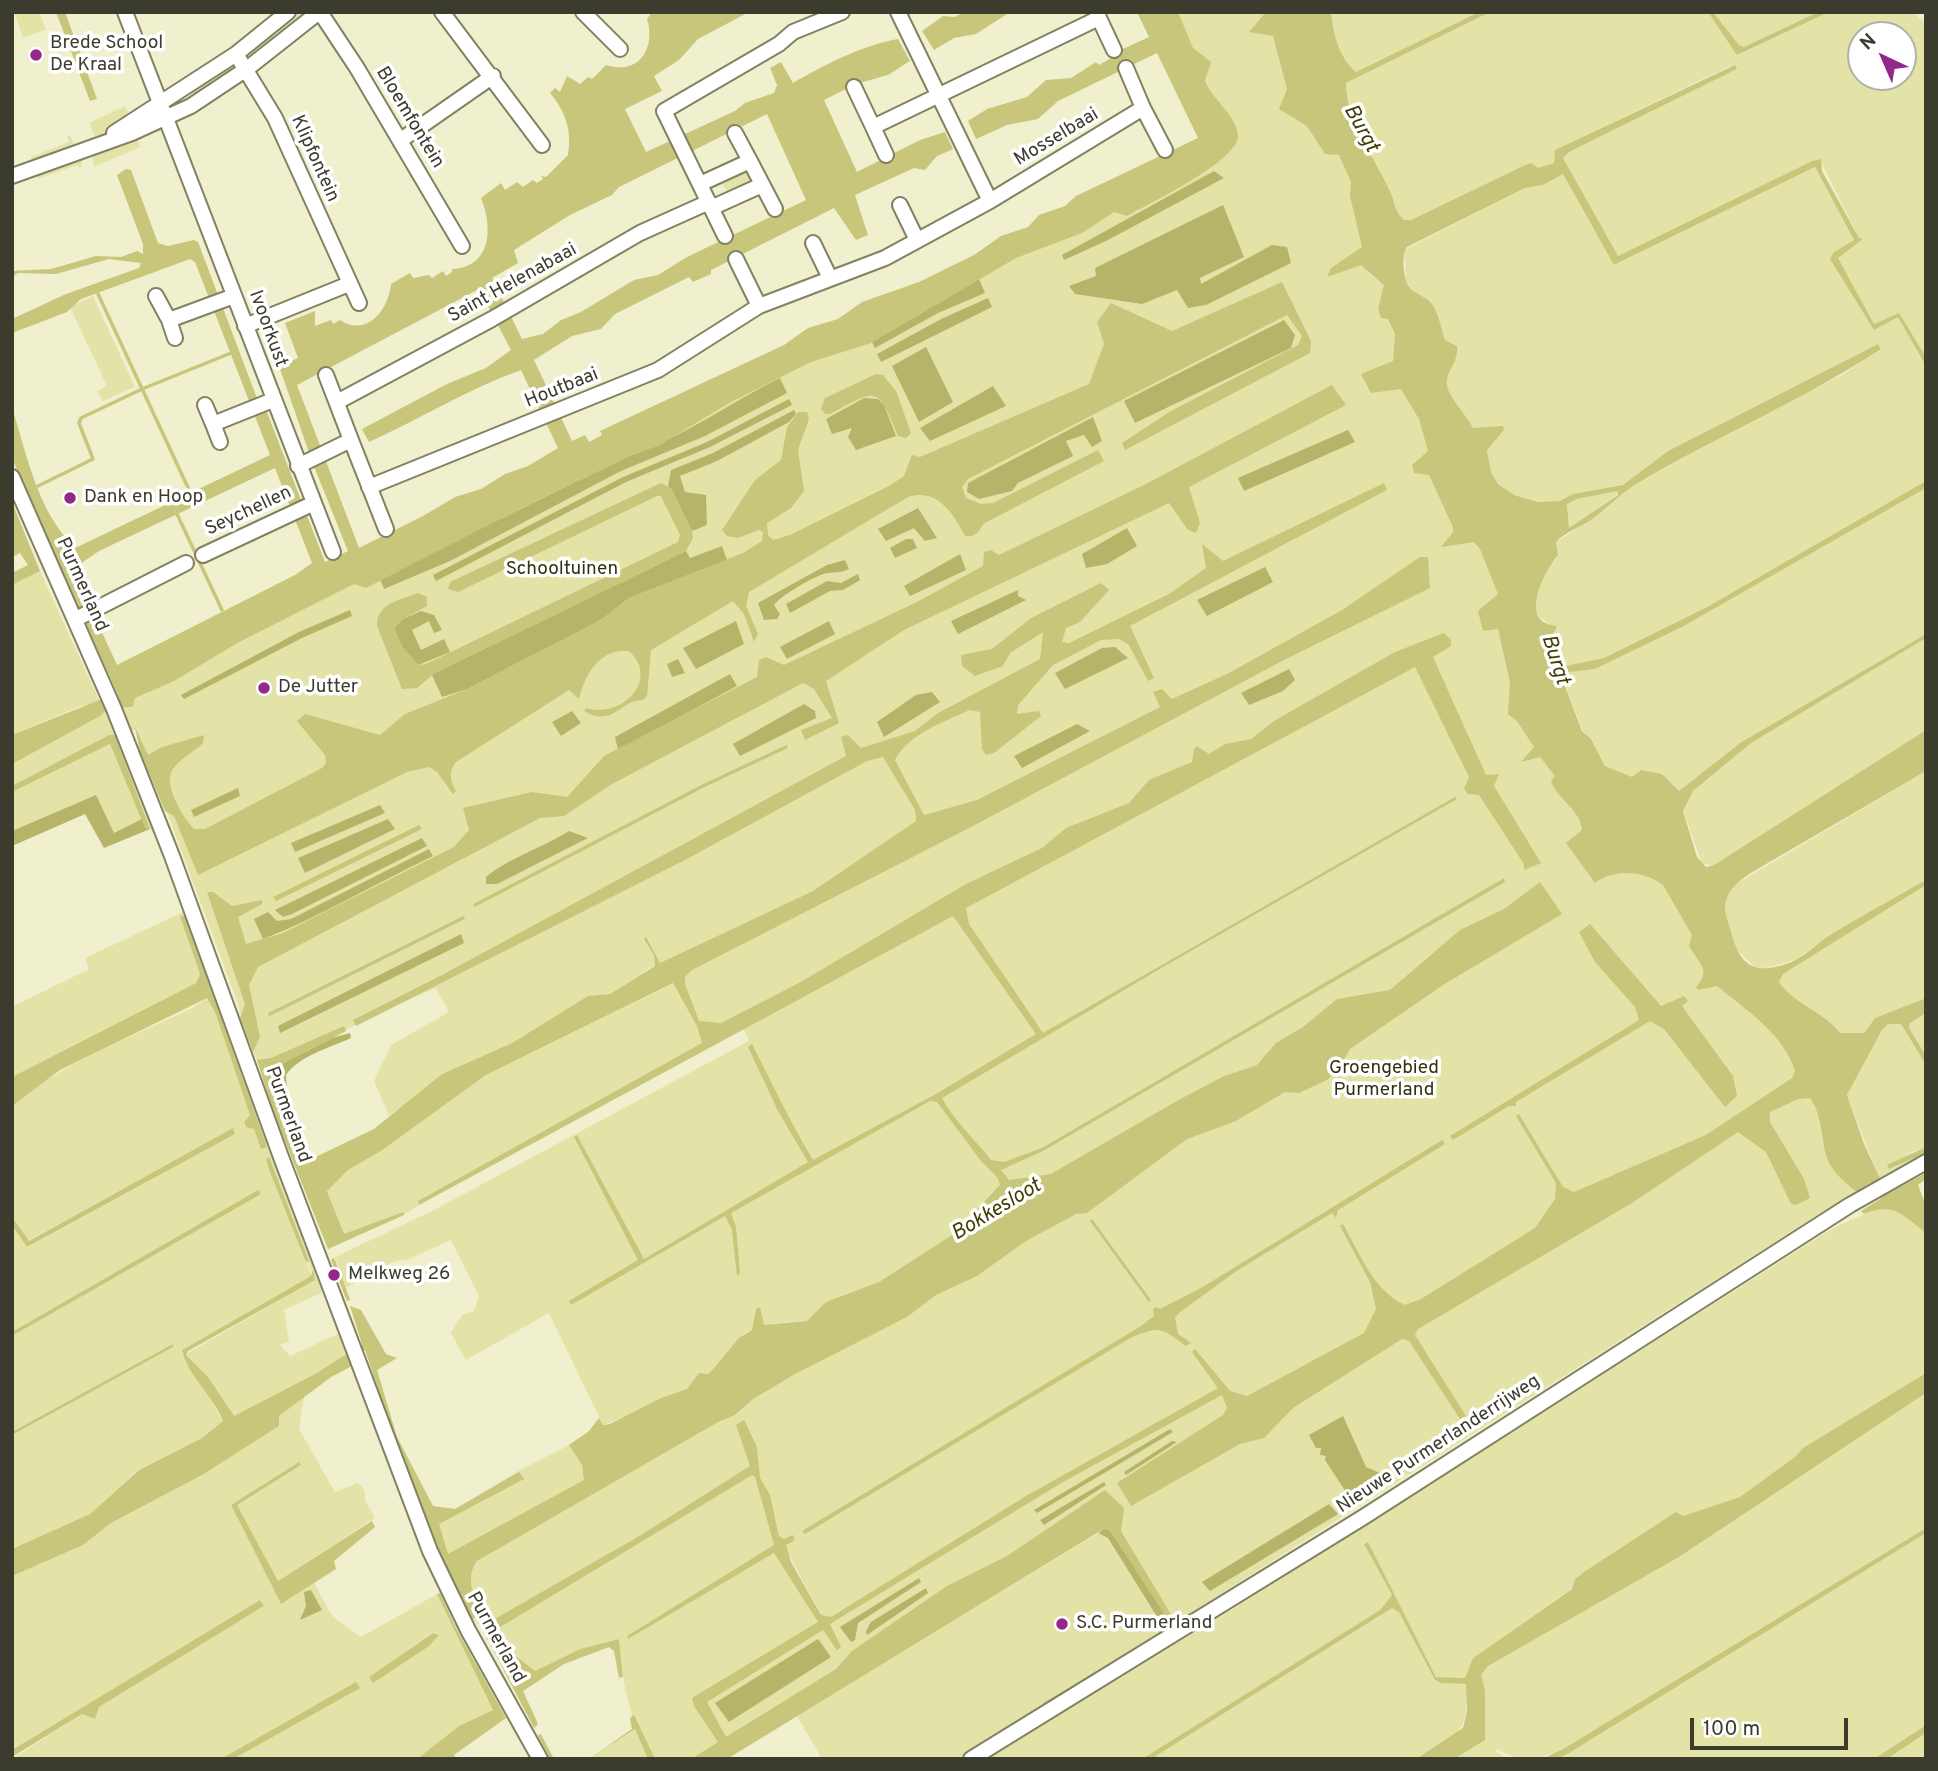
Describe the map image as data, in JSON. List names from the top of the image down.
{
  "streets": {
    "street": [
      "Bloemfontein",
      "Mosselbaai",
      "Klipfontein",
      "Saint Helenabaai",
      "Ivoorkust",
      "Houtbaai",
      "Seychellen",
      "Purmerland",
      "Nieuwe Purmerlanderrijweg"
    ]
  },
  "crossings": [
    ["Mosselbaai", "Houtbaai"],
    ["Ivoorkust", "Seychellen"]
  ],
  "water": ["Burgt", "Bokkesloot"],
  "parks": ["Schooltuinen", "Groengebied Purmerland"],
  "places": [
    "Brede School De Kraal",
    "Dank en Hoop",
    "De Jutter",
    "Melkweg 26",
    "S.C. Purmerland"
  ],
  "scale_bar": "100 m",
  "north": "top left"
}
